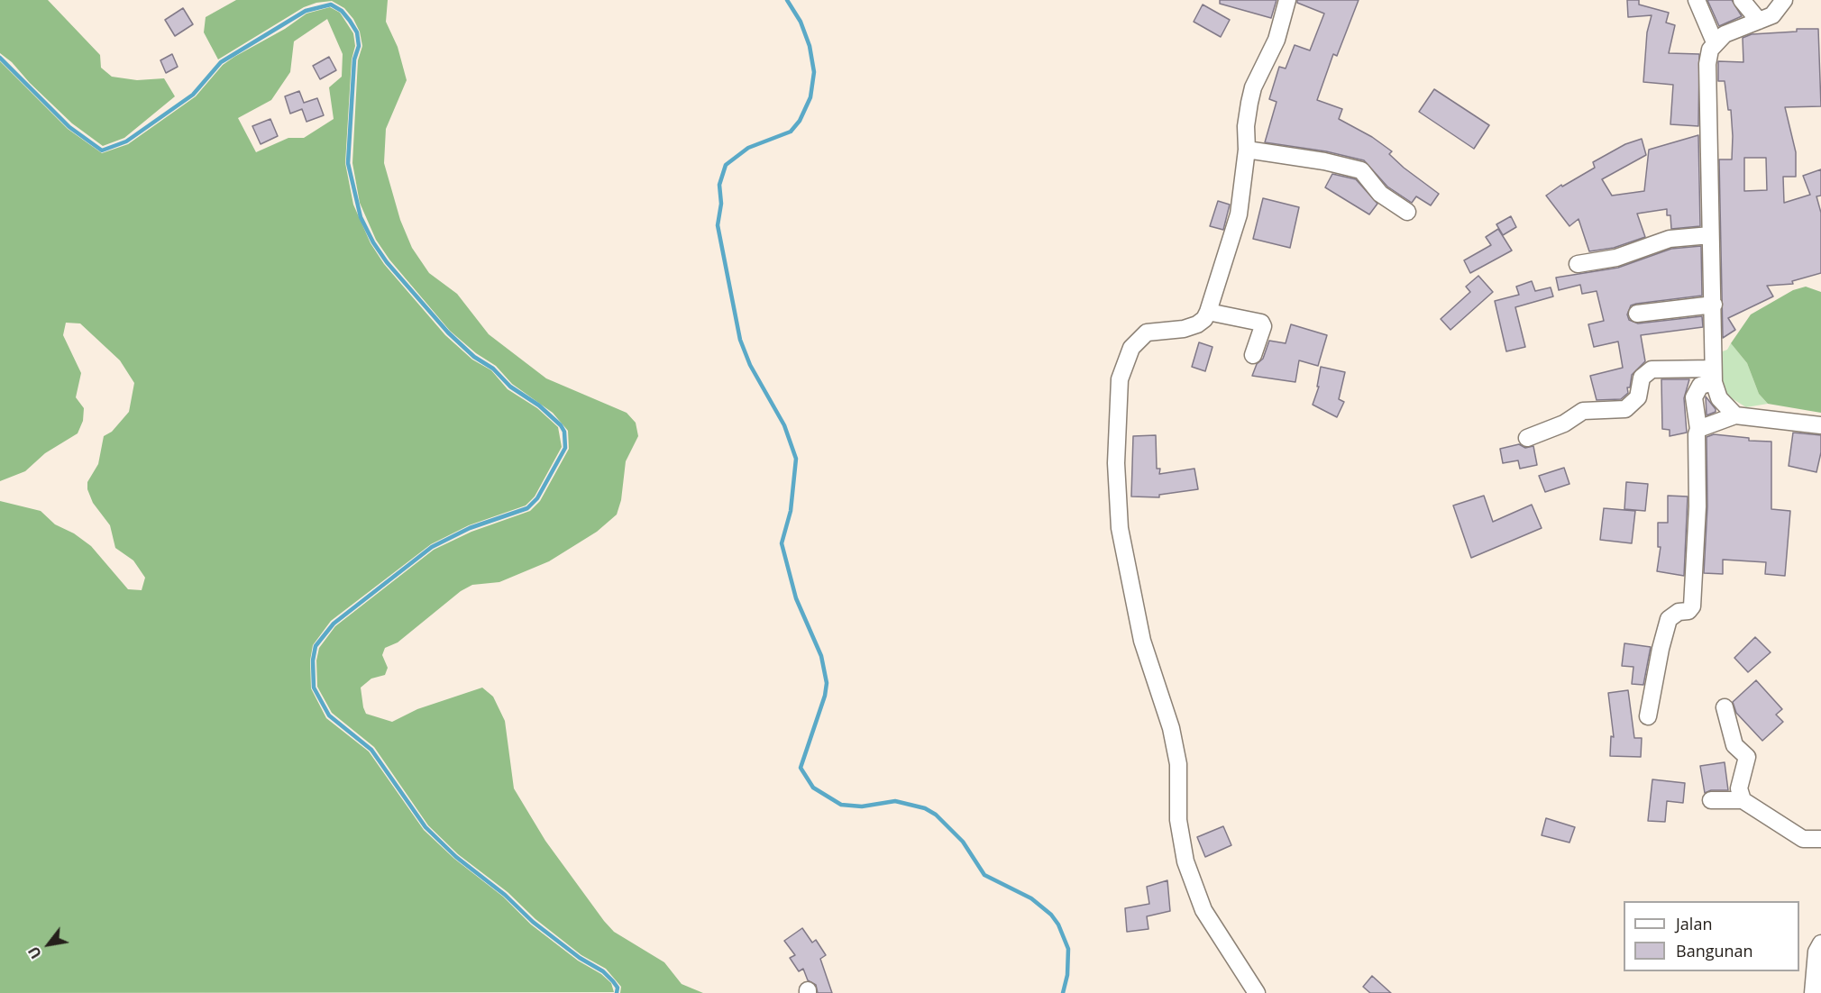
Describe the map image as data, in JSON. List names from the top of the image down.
{
  "legend": ["Jalan", "Bangunan"],
  "north": "bottom left"
}
